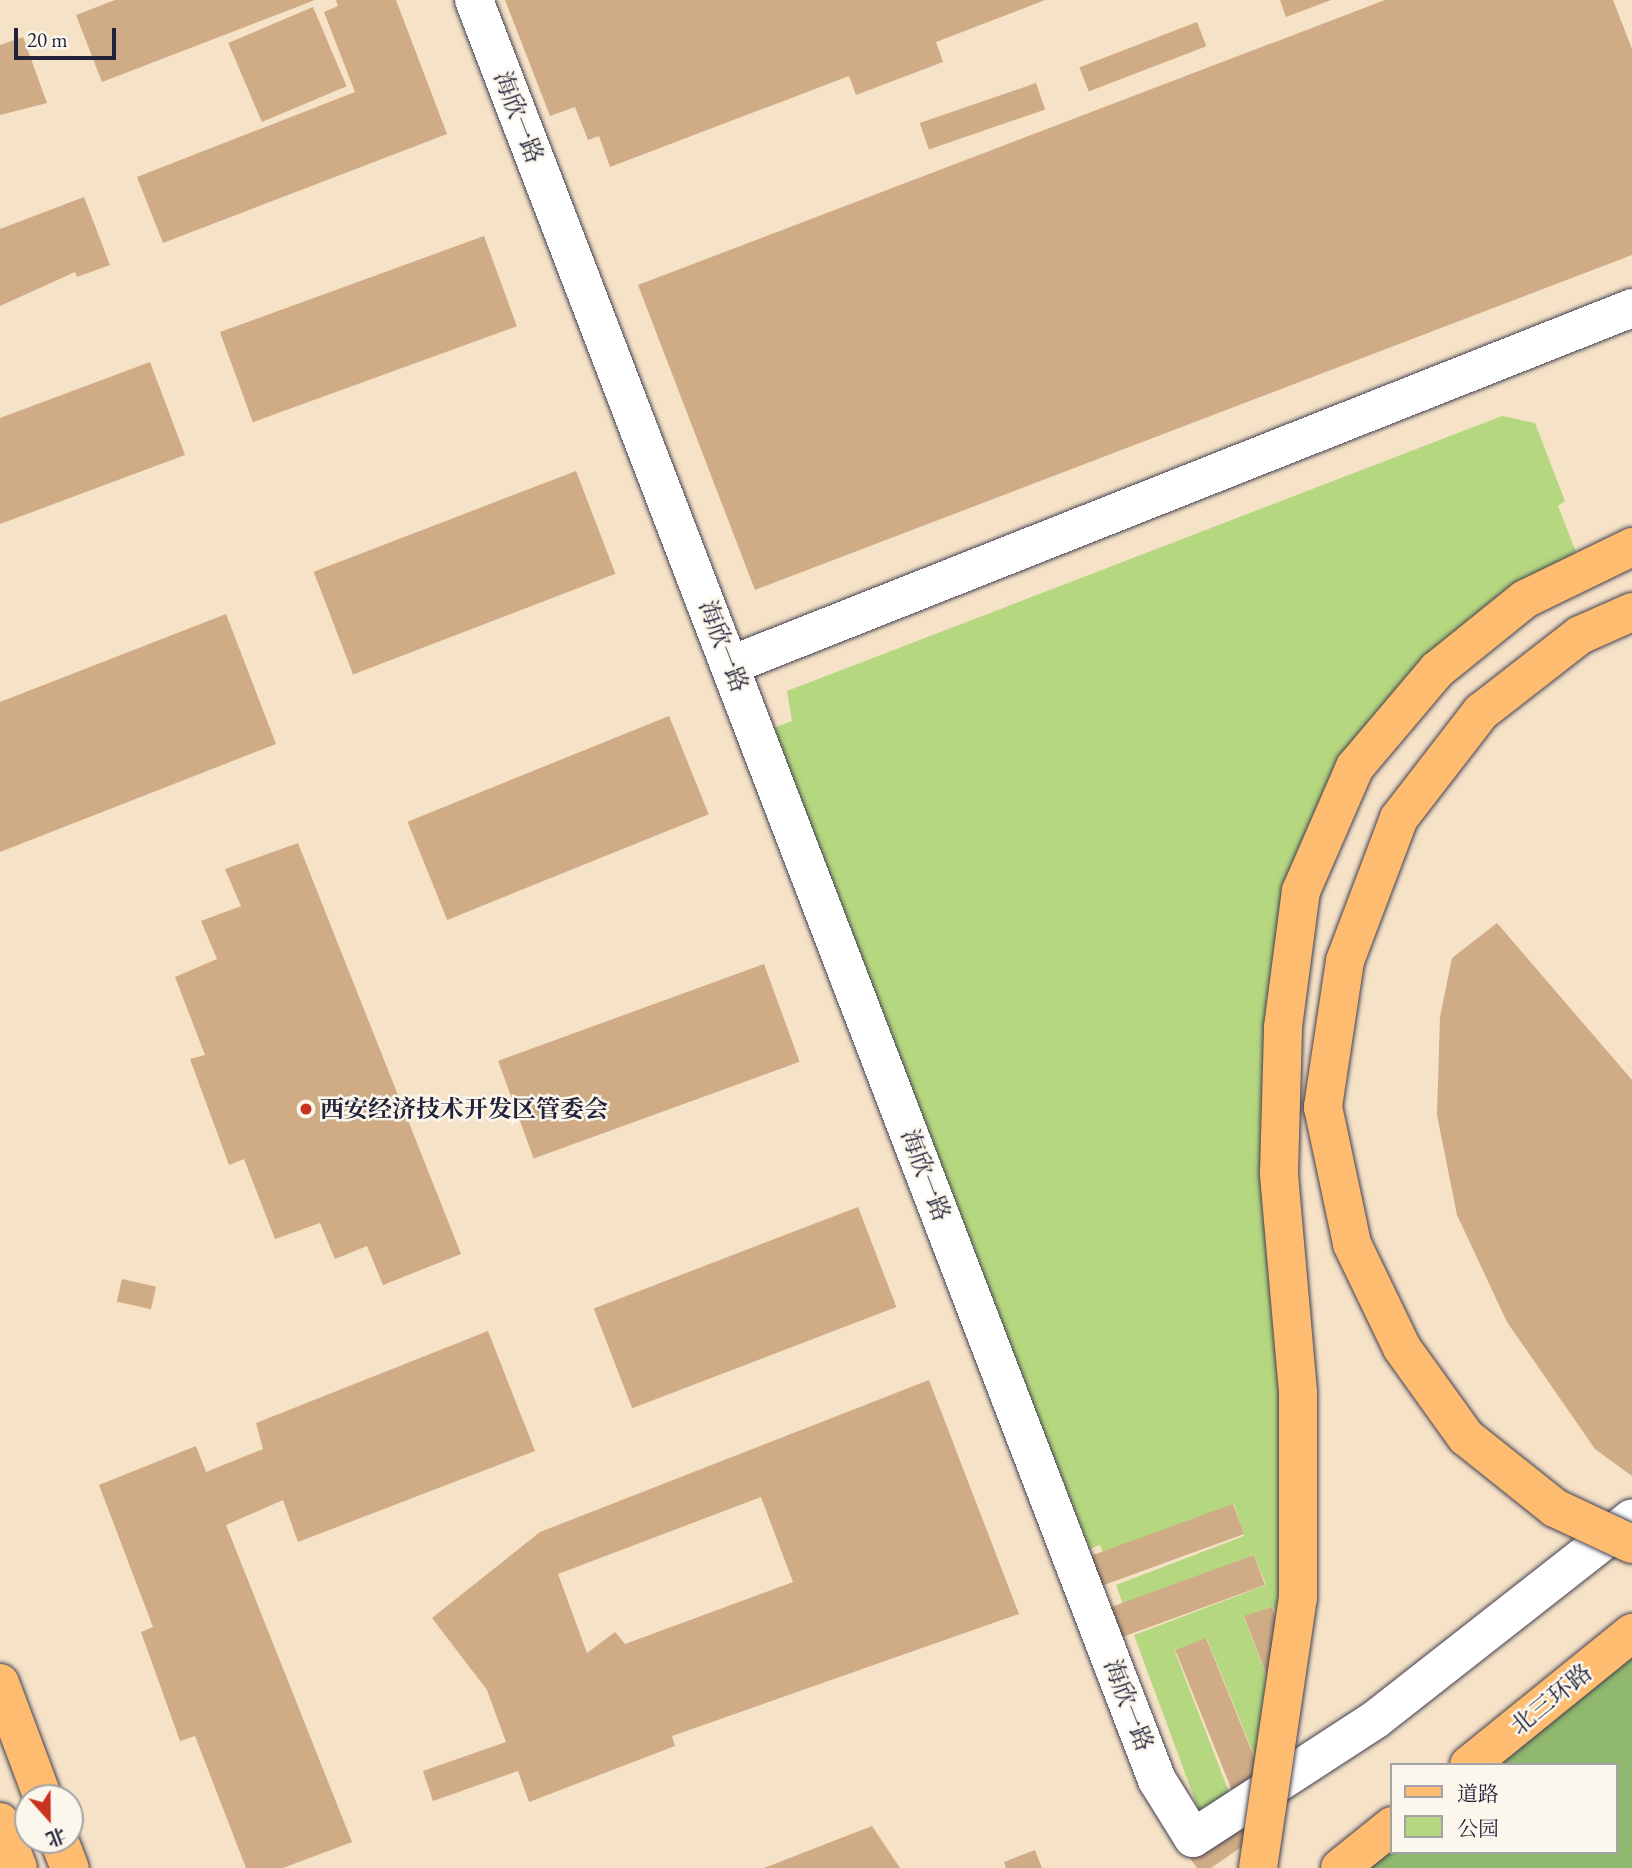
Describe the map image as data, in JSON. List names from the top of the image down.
{
  "streets": {
    "main road": ["北三环路"],
    "street": ["海欣一路"]
  },
  "places": ["西安经济技术开发区管委会"],
  "legend": ["道路", "公园"],
  "scale_bar": "20 m",
  "north": "bottom"
}
